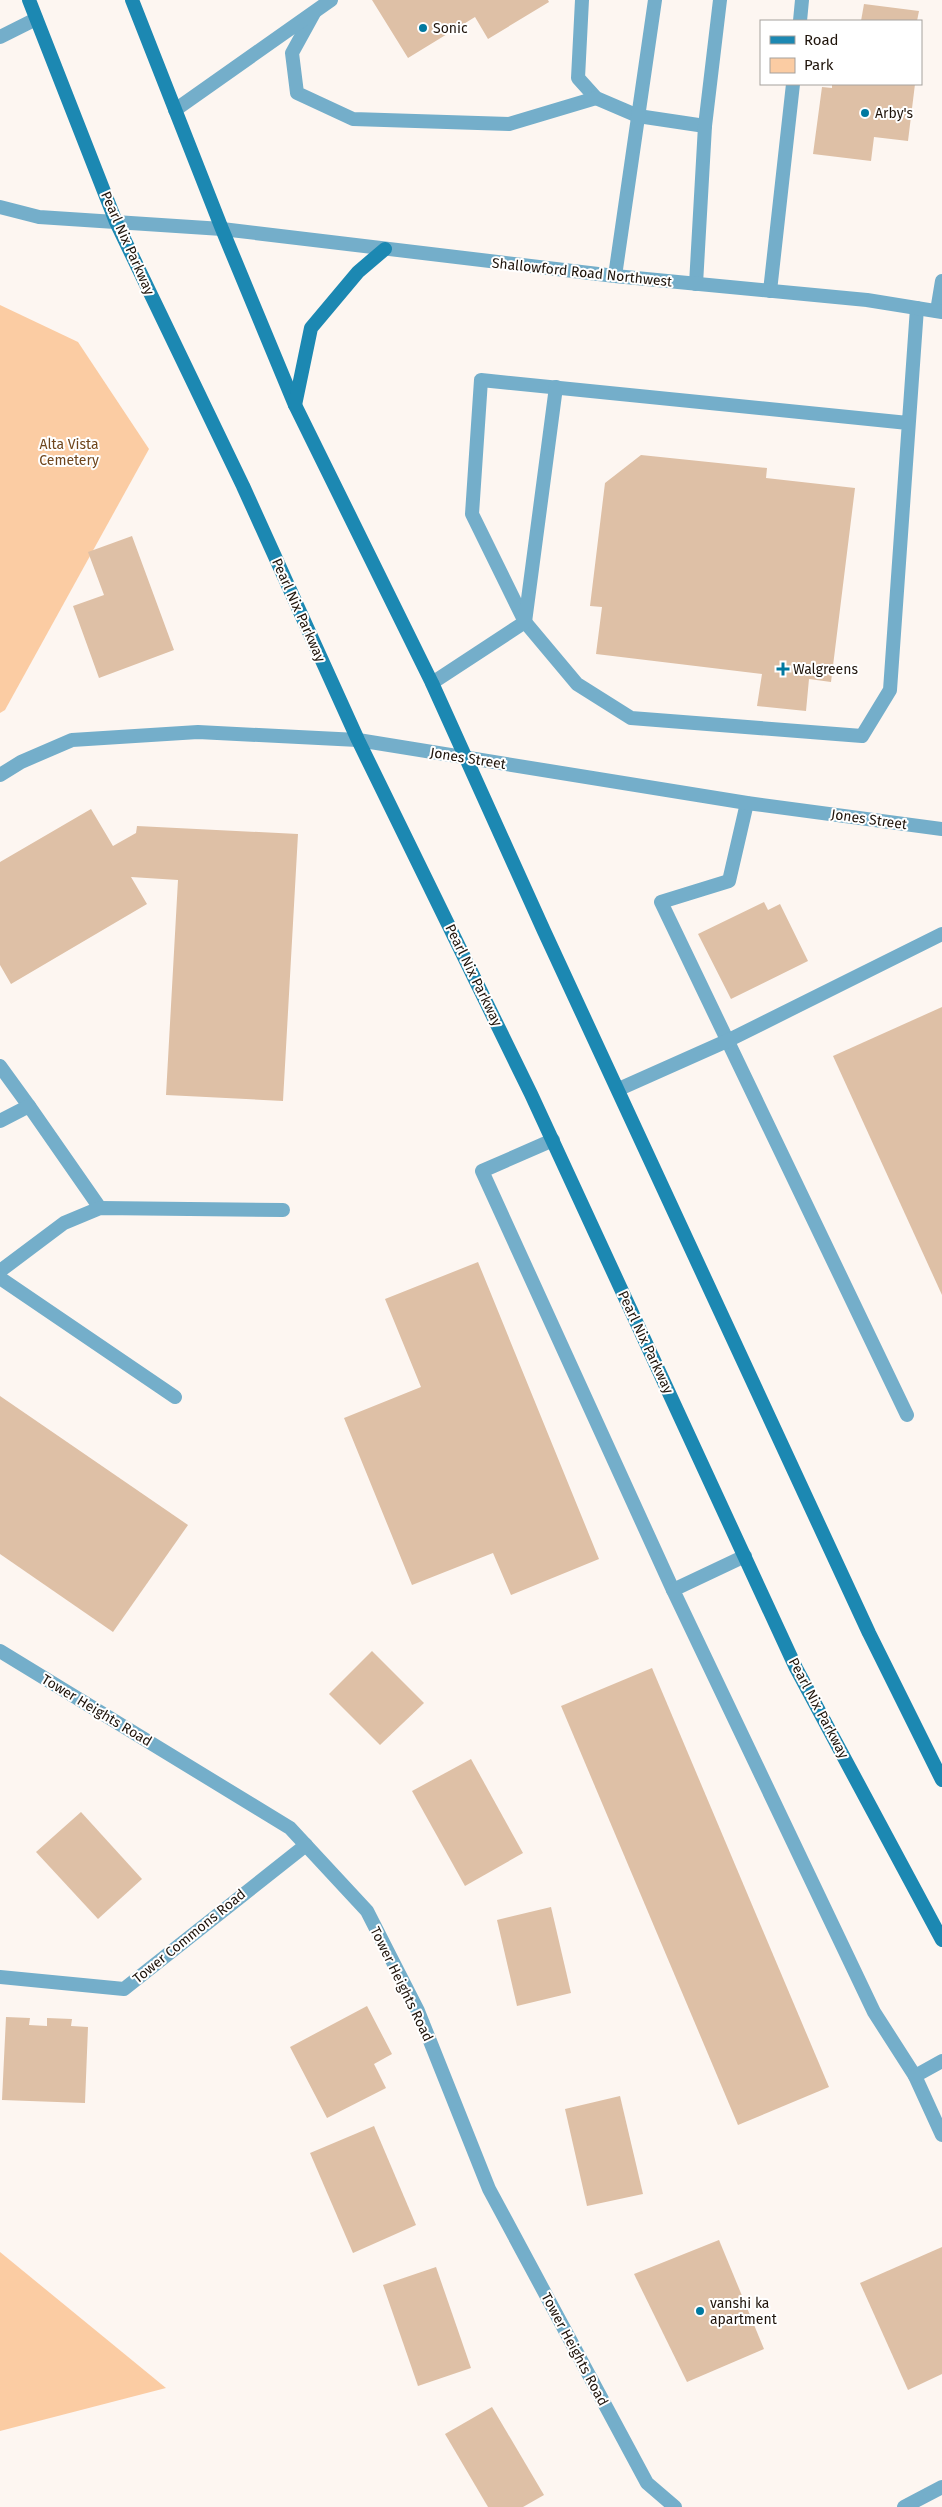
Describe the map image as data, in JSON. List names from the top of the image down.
{
  "streets": {
    "main road": ["Pearl Nix Parkway"],
    "street": [
      "Shallowford Road Northwest",
      "Jones Street",
      "Tower Heights Road",
      "Tower Commons Road"
    ]
  },
  "crossings": [
    ["Pearl Nix Parkway", "Shallowford Road Northwest"],
    ["Pearl Nix Parkway", "Jones Street"],
    ["Tower Heights Road", "Tower Commons Road"]
  ],
  "parks": ["Alta Vista Cemetery"],
  "places": {
    "other": ["Sonic", "Arby's", "vanshi ka apartment"],
    "health": ["Walgreens"]
  },
  "legend": ["Road", "Park"]
}
